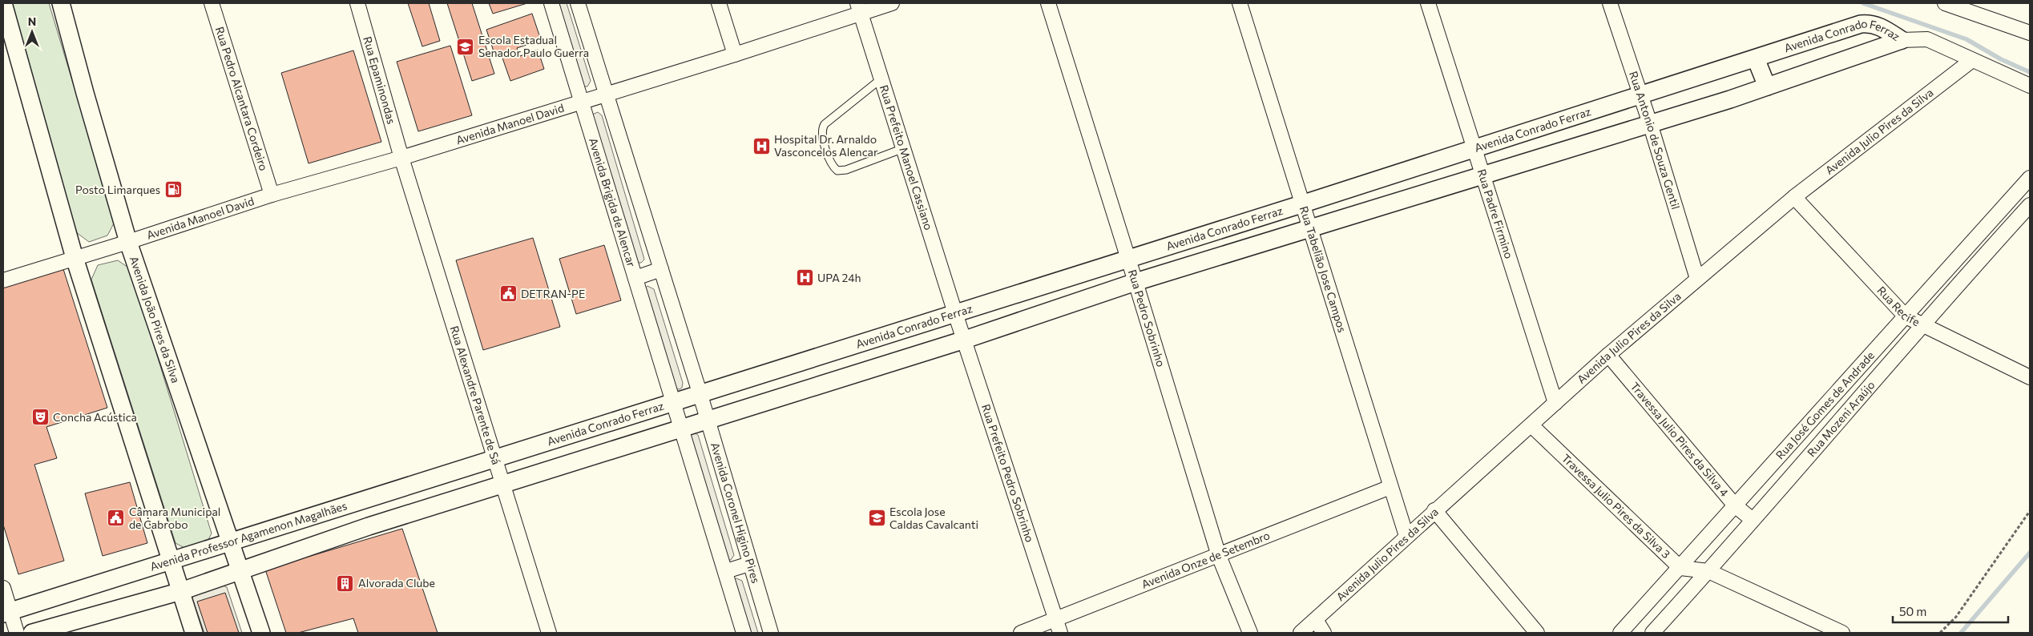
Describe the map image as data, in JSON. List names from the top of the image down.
{
  "streets": {
    "street": [
      "Avenida Conrado Ferraz",
      "Rua Epaminondas",
      "Rua Pedro Alcantara Cordeiro",
      "Avenida Manoel David",
      "Avenida Julio Pires da Silva",
      "Rua Antonio de Souza Gentil",
      "Rua Prefeito Manoel Cassiano",
      "Avenida Brigida de Alencar",
      "Rua Padre Firmino",
      "Rua Tabelião Jose Campos",
      "Rua Recife",
      "Rua Pedro Sobrinho",
      "Avenida João Pires da Silva",
      "Rua Alexandre Parente de Sá",
      "Rua José Gomes de Andrade",
      "Rua Mozeni Araújo",
      "Travessa Julio Pires da Silva 4",
      "Rua Prefeito Pedro Sobrinho",
      "Travessa Julio Pires da Silva 3",
      "Avenida Coronel Higino Pires",
      "Avenida Professor Agamenon Magalhães",
      "Avenida Onze de Setembro"
    ]
  },
  "crossings": [
    ["Avenida Conrado Ferraz", "Rua Antonio de Souza Gentil"],
    ["Avenida Conrado Ferraz", "Rua Prefeito Manoel Cassiano"],
    ["Avenida Conrado Ferraz", "Avenida Brigida de Alencar"],
    ["Avenida Conrado Ferraz", "Rua Padre Firmino"],
    ["Avenida Conrado Ferraz", "Rua Tabelião Jose Campos"],
    ["Avenida Conrado Ferraz", "Rua Pedro Sobrinho"],
    ["Avenida Conrado Ferraz", "Rua Alexandre Parente de Sá"],
    ["Avenida Conrado Ferraz", "Rua Prefeito Pedro Sobrinho"],
    ["Avenida Conrado Ferraz", "Avenida Coronel Higino Pires"],
    ["Avenida Conrado Ferraz", "Avenida Professor Agamenon Magalhães"],
    ["Rua Epaminondas", "Avenida Manoel David"],
    ["Rua Epaminondas", "Rua Alexandre Parente de Sá"],
    ["Rua Pedro Alcantara Cordeiro", "Avenida Manoel David"],
    ["Avenida Manoel David", "Rua Prefeito Manoel Cassiano"],
    ["Avenida Manoel David", "Avenida Brigida de Alencar"],
    ["Avenida Manoel David", "Avenida João Pires da Silva"],
    ["Avenida Manoel David", "Rua Alexandre Parente de Sá"],
    ["Avenida Julio Pires da Silva", "Rua Antonio de Souza Gentil"],
    ["Avenida Julio Pires da Silva", "Rua Padre Firmino"],
    ["Avenida Julio Pires da Silva", "Rua Tabelião Jose Campos"],
    ["Avenida Julio Pires da Silva", "Rua Recife"],
    ["Avenida Julio Pires da Silva", "Travessa Julio Pires da Silva 4"],
    ["Avenida Julio Pires da Silva", "Travessa Julio Pires da Silva 3"],
    ["Rua Prefeito Manoel Cassiano", "Rua Prefeito Pedro Sobrinho"],
    ["Rua Tabelião Jose Campos", "Avenida Onze de Setembro"],
    ["Rua Recife", "Rua José Gomes de Andrade"],
    ["Rua Recife", "Rua Mozeni Araújo"],
    ["Rua Pedro Sobrinho", "Avenida Onze de Setembro"],
    ["Avenida João Pires da Silva", "Avenida Professor Agamenon Magalhães"],
    ["Rua Alexandre Parente de Sá", "Avenida Professor Agamenon Magalhães"],
    ["Rua José Gomes de Andrade", "Travessa Julio Pires da Silva 4"],
    ["Rua José Gomes de Andrade", "Travessa Julio Pires da Silva 3"],
    ["Rua Mozeni Araújo", "Travessa Julio Pires da Silva 4"],
    ["Rua Mozeni Araújo", "Travessa Julio Pires da Silva 3"],
    ["Rua Prefeito Pedro Sobrinho", "Avenida Onze de Setembro"]
  ],
  "places": {
    "school or university": ["Escola Estadual Senador Paulo Guerra", "Escola Jose Caldas Cavalcanti"],
    "hospital": ["Hospital Dr. Arnaldo Vasconcelos Alencar", "UPA 24h"],
    "fuel station": ["Posto Limarques"],
    "public building": ["DETRAN-PE", "Câmara Municipal de Cabrobo"],
    "theatre": ["Concha Acústica"],
    "building": ["Alvorada Clube"]
  },
  "scale_bar": "50 m",
  "north": "top"
}
